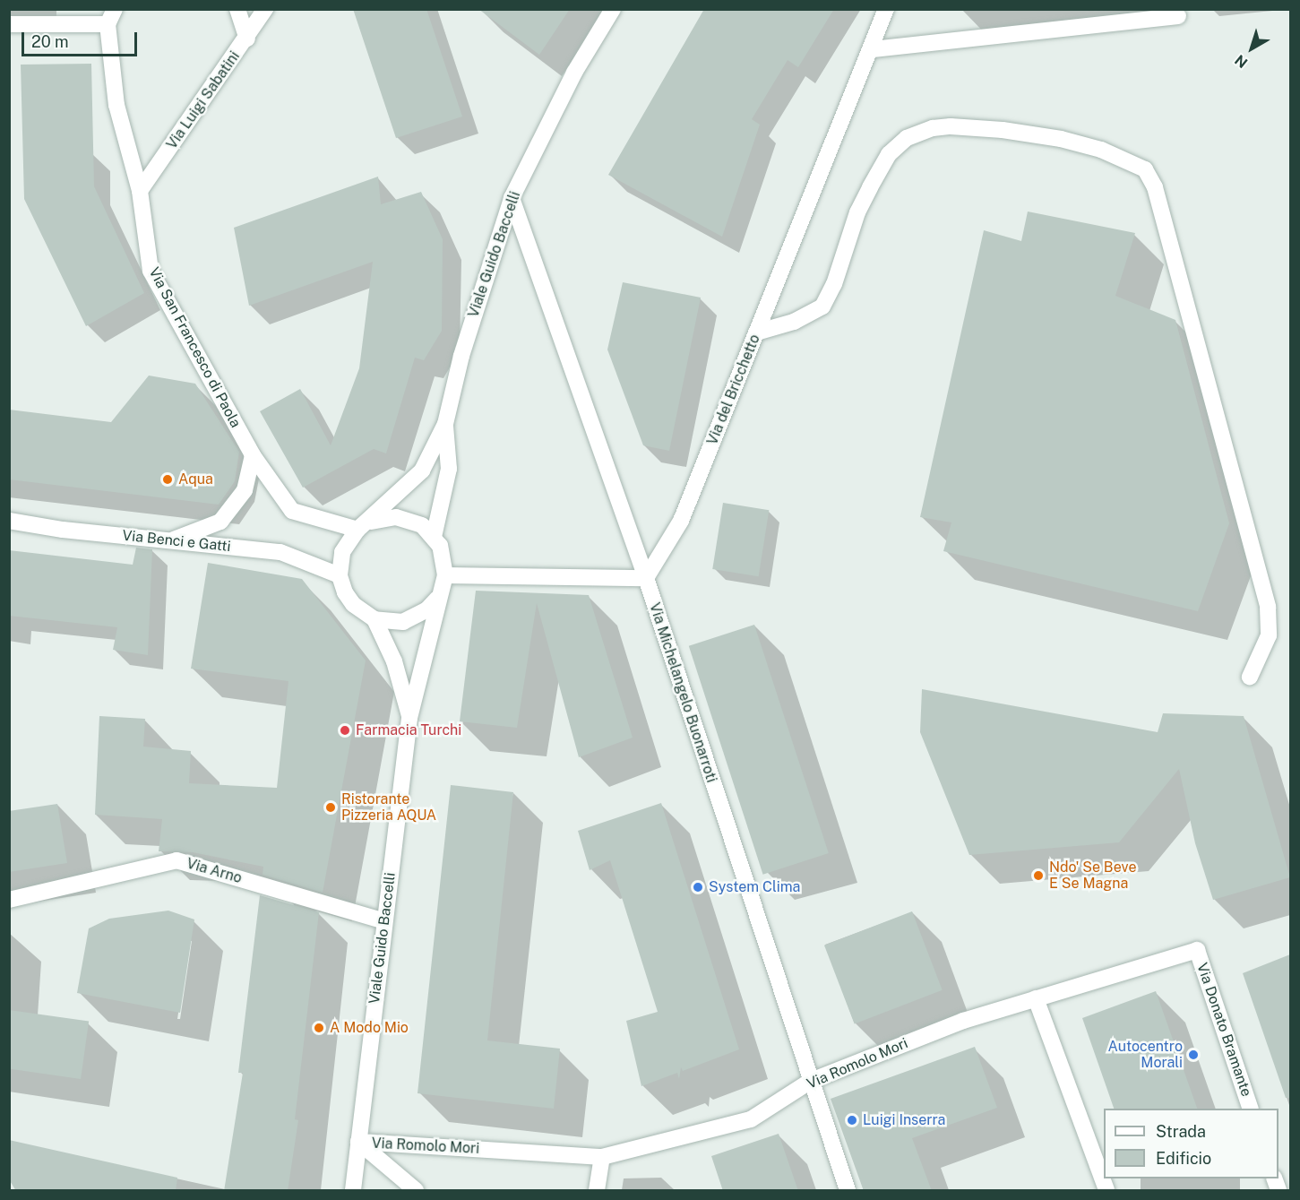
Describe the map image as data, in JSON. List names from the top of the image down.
{
  "streets": {
    "street": [
      "Via Luigi Sabatini",
      "Viale Guido Baccelli",
      "Via San Francesco di Paola",
      "Via del Bricchetto",
      "Via Benci e Gatti",
      "Via Michelangelo Buonarroti",
      "Via Arno",
      "Via Donato Bramante",
      "Via Romolo Mori"
    ]
  },
  "crossings": [
    ["Via Luigi Sabatini", "Via San Francesco di Paola"],
    ["Viale Guido Baccelli", "Via San Francesco di Paola"],
    ["Viale Guido Baccelli", "Via Benci e Gatti"],
    ["Viale Guido Baccelli", "Via Michelangelo Buonarroti"],
    ["Viale Guido Baccelli", "Via Arno"],
    ["Viale Guido Baccelli", "Via Romolo Mori"],
    ["Via San Francesco di Paola", "Via Benci e Gatti"],
    ["Via del Bricchetto", "Via Michelangelo Buonarroti"],
    ["Via Michelangelo Buonarroti", "Via Romolo Mori"],
    ["Via Donato Bramante", "Via Romolo Mori"]
  ],
  "places": [
    "Aqua",
    "Farmacia Turchi",
    "Ristorante Pizzeria AQUA",
    "Ndo' Se Beve E Se Magna",
    "System Clima",
    "A Modo Mio",
    "Autocentro Morali",
    "Luigi Inserra"
  ],
  "legend": ["Strada", "Edificio"],
  "scale_bar": "20 m",
  "north": "bottom left"
}
